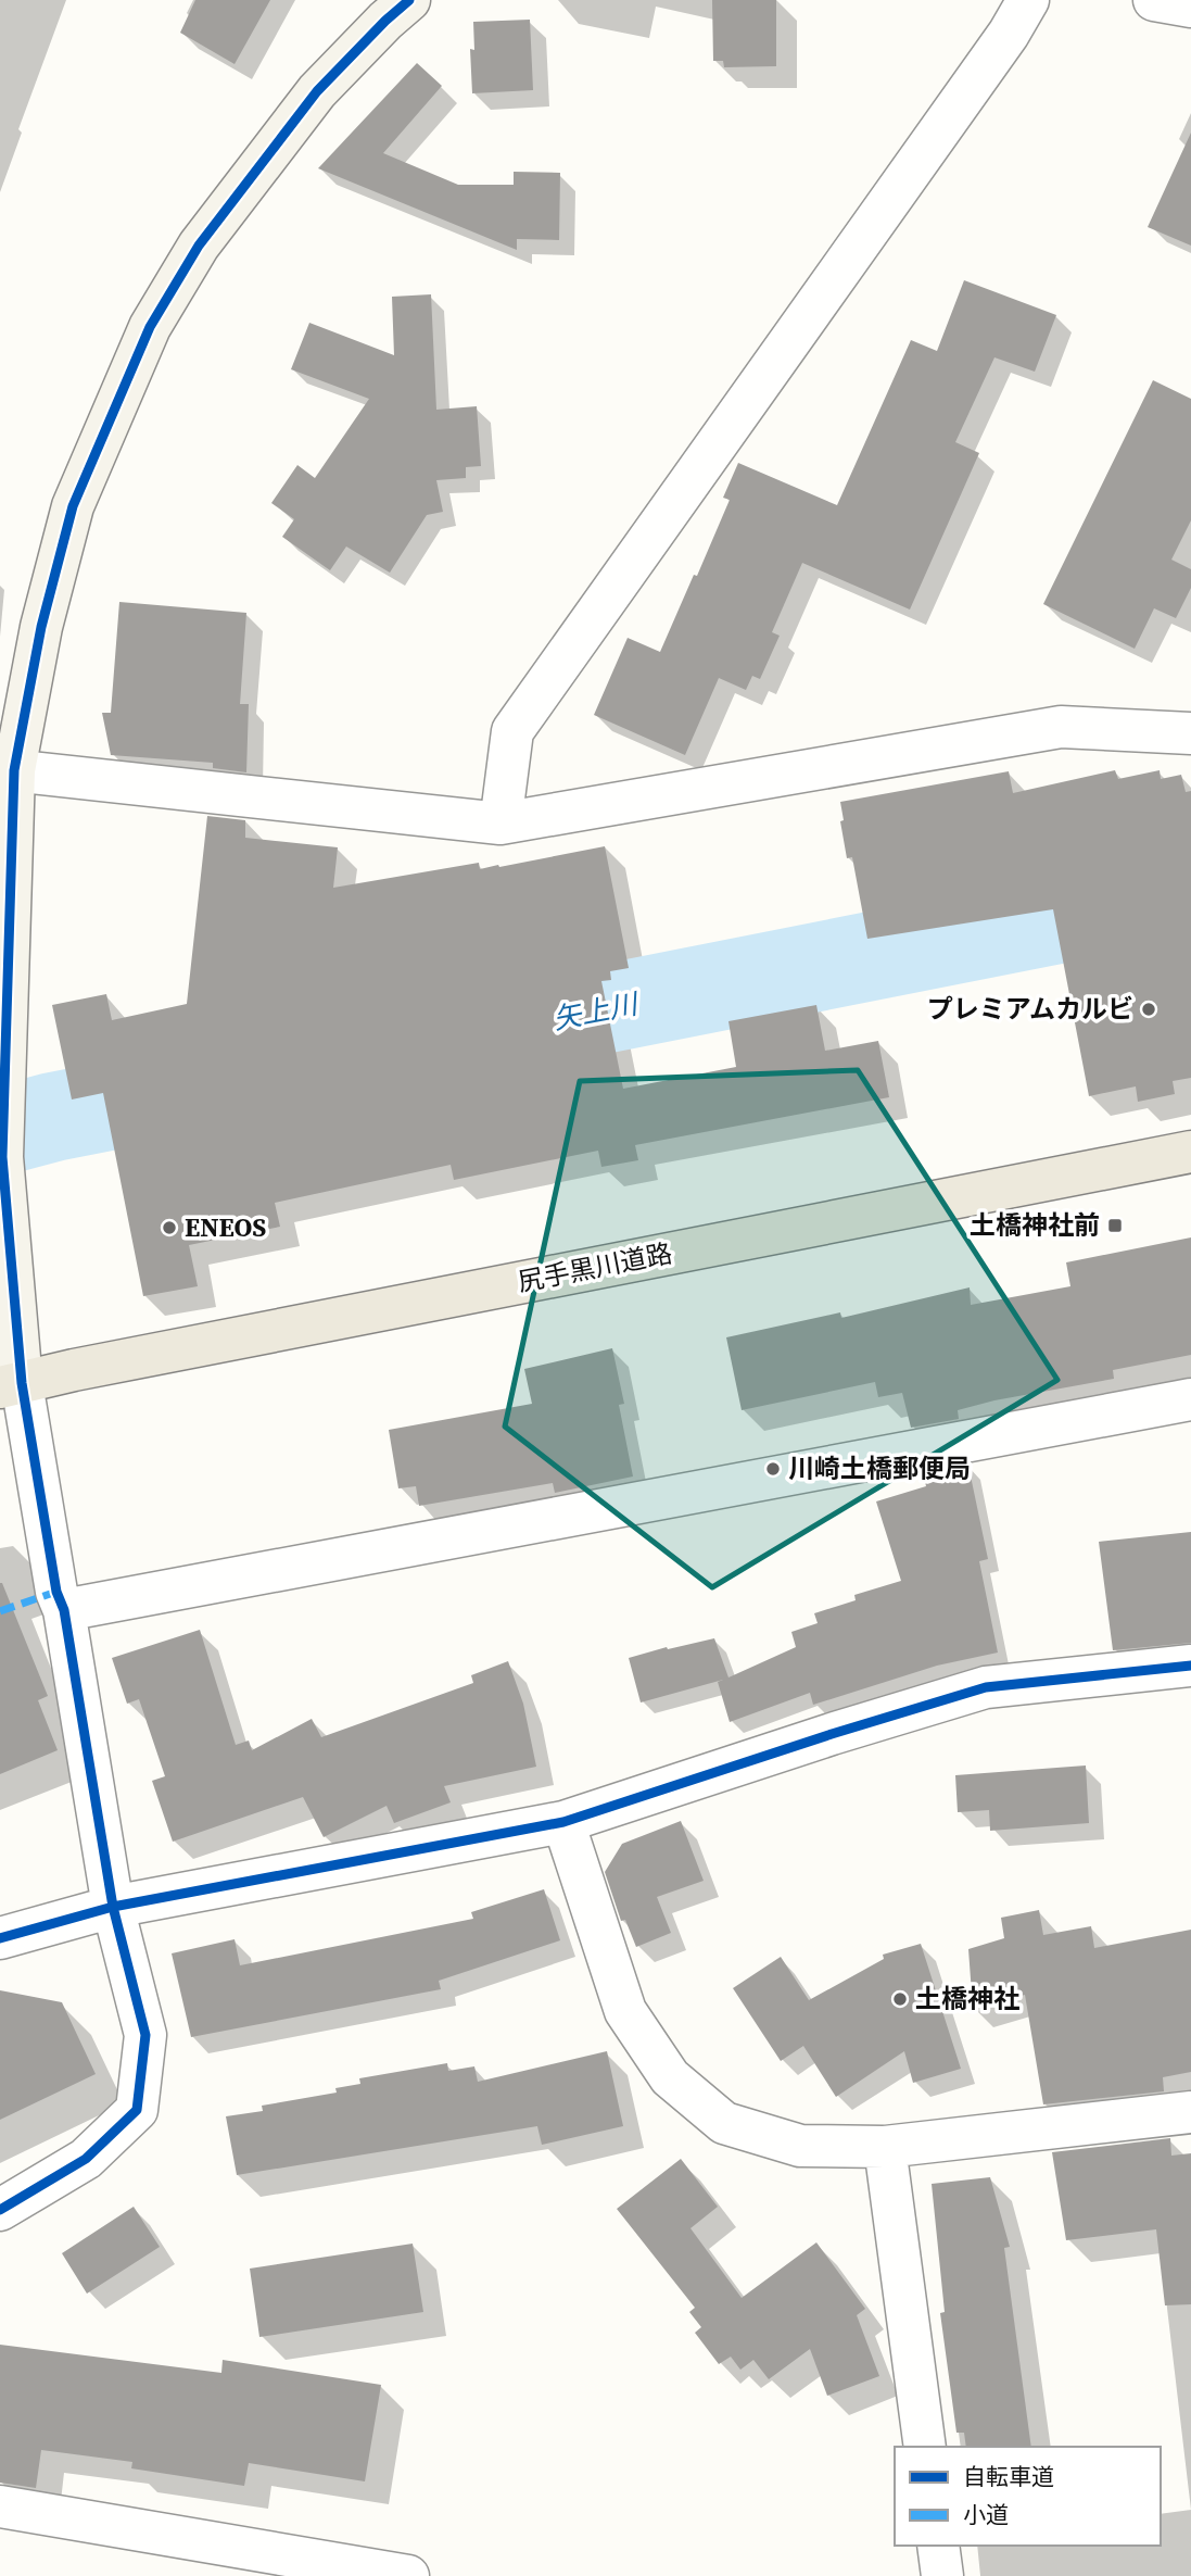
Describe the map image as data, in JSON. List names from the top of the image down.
{
  "streets": {
    "main road": ["尻手黒川道路"]
  },
  "water": ["矢上川"],
  "places": {
    "other": [
      "プレミアムカルビ",
      "ENEOS",
      "川崎土橋郵便局",
      "土橋神社"
    ],
    "transit": ["土橋神社前"]
  },
  "legend": ["自転車道", "小道"]
}
